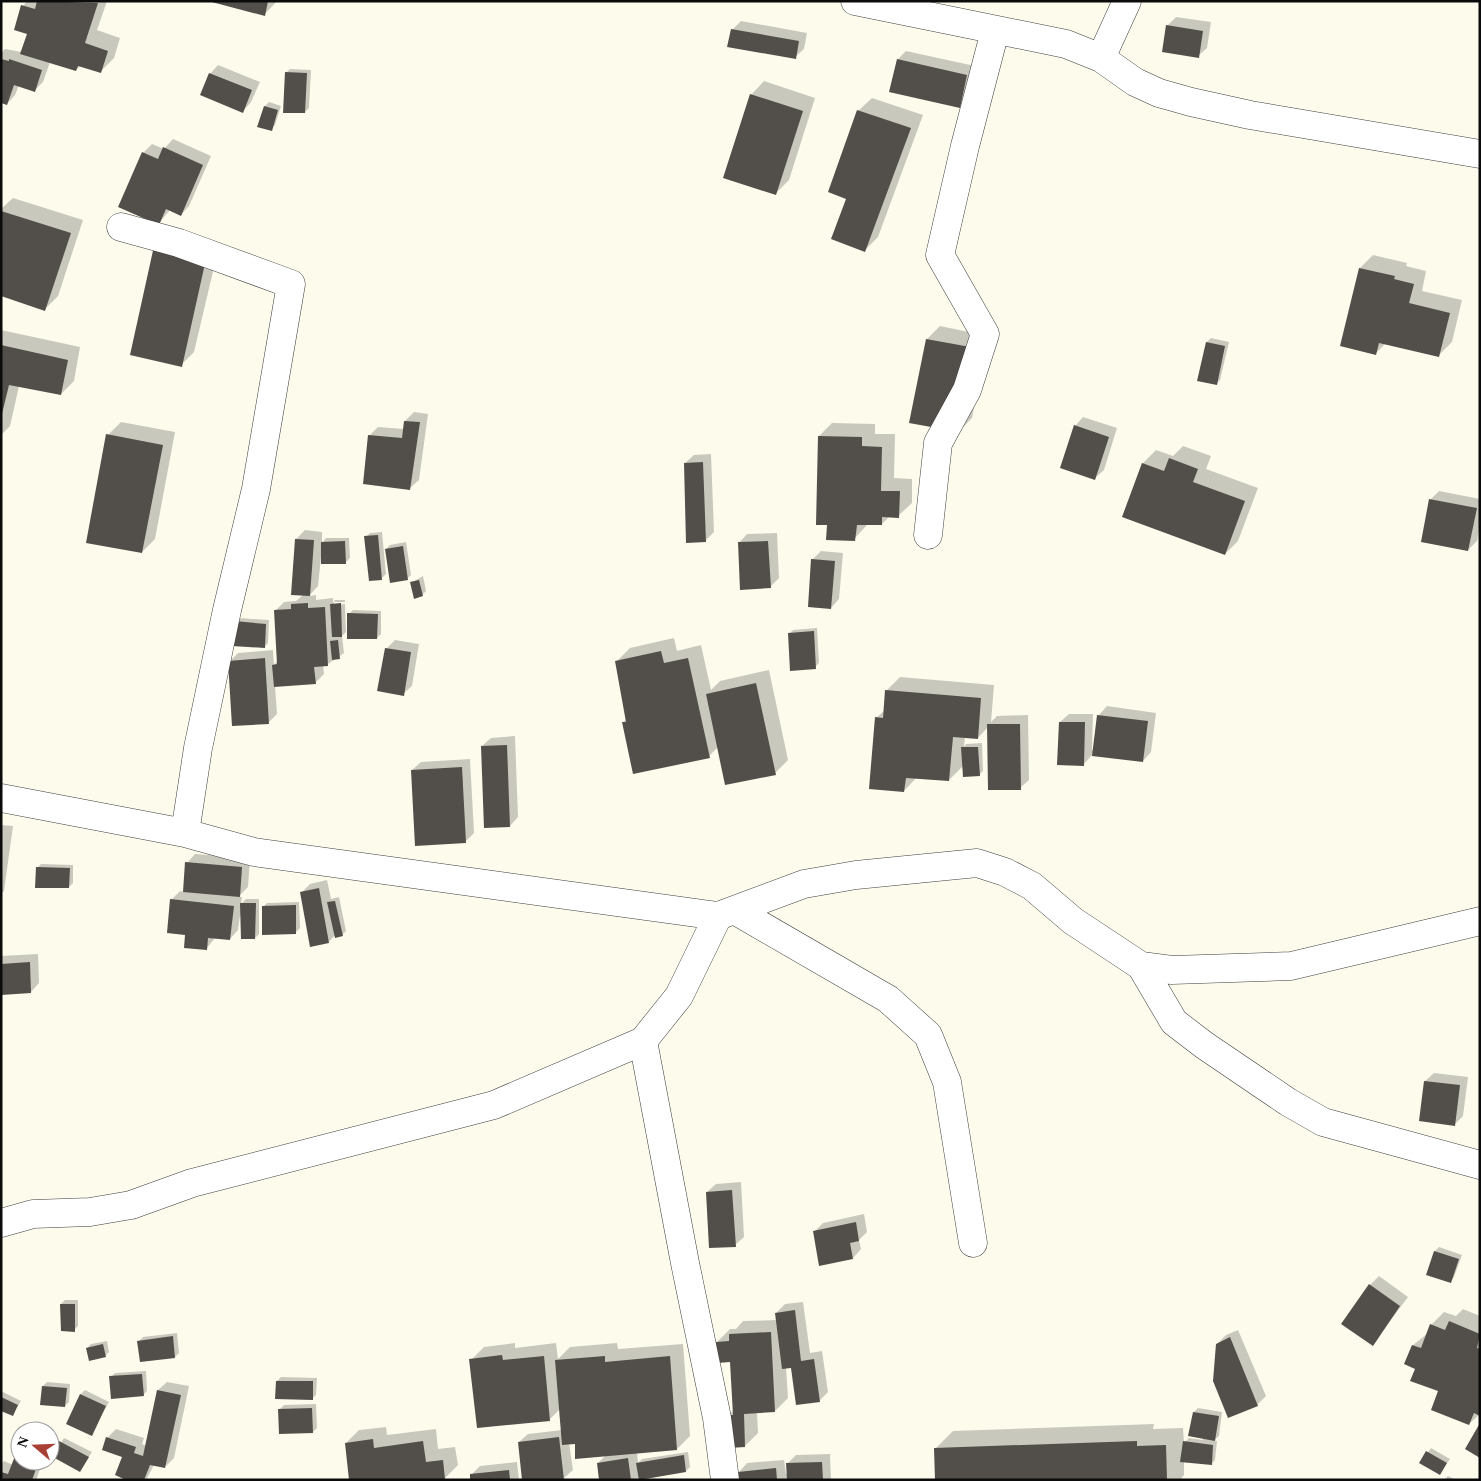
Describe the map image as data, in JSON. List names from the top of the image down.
{
  "north": "left"
}
